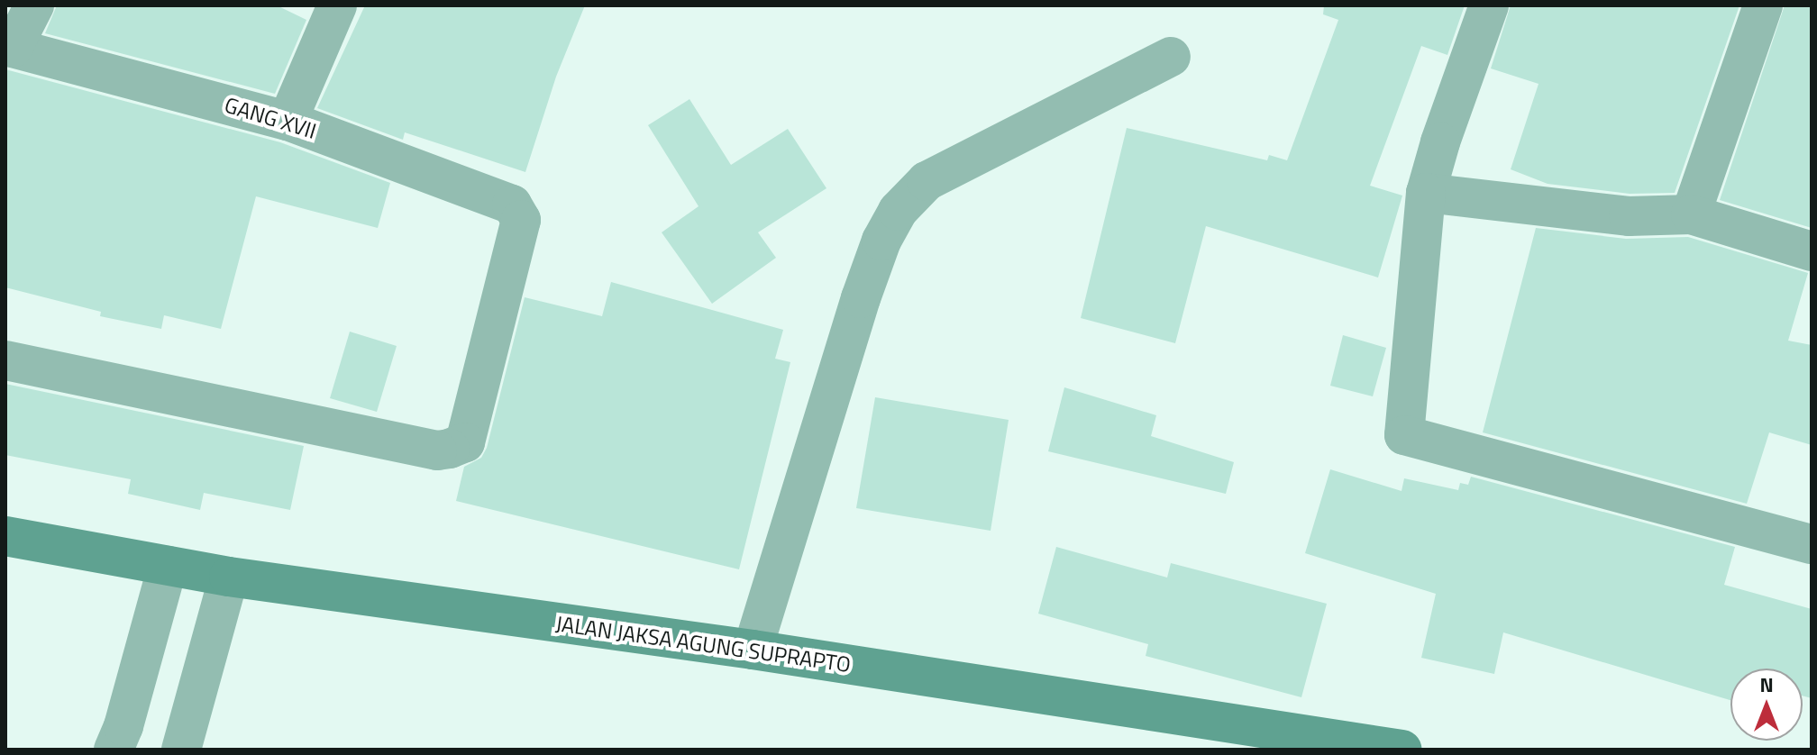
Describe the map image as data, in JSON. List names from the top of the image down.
{
  "streets": {
    "main road": ["JALAN JAKSA AGUNG SUPRAPTO"],
    "street": ["GANG XVII"]
  },
  "north": "top"
}
